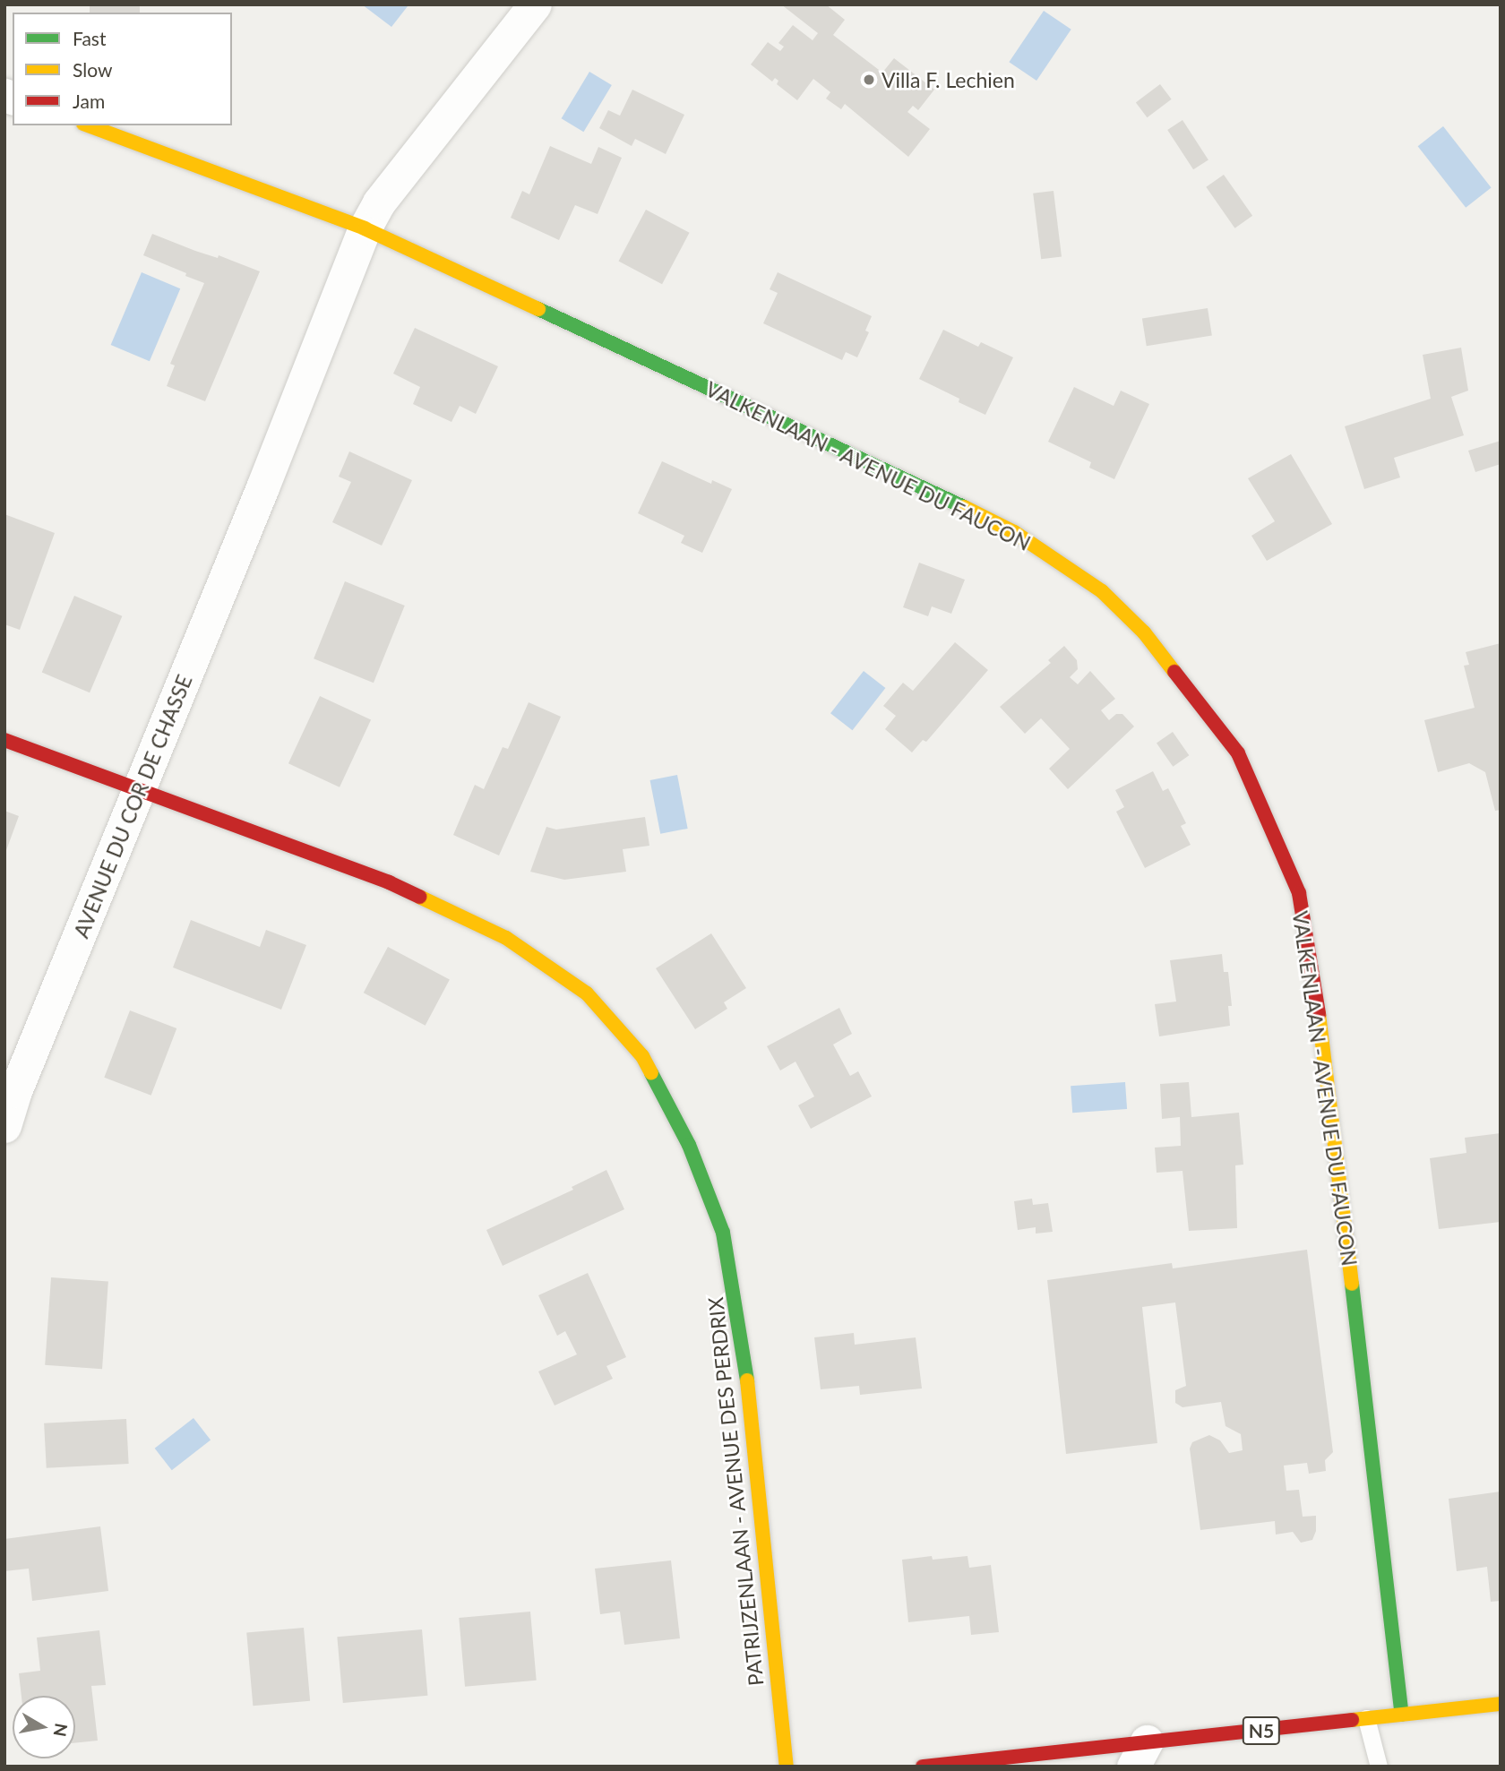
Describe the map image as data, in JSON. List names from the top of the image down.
{
  "streets": {
    "street": [
      "VALKENLAAN - AVENUE DU FAUCON",
      "AVENUE DU COR DE CHASSE",
      "PATRIJZENLAAN - AVENUE DES PERDRIX",
      "N5"
    ]
  },
  "crossings": [
    ["VALKENLAAN - AVENUE DU FAUCON", "AVENUE DU COR DE CHASSE"],
    ["VALKENLAAN - AVENUE DU FAUCON", "N5"],
    ["AVENUE DU COR DE CHASSE", "PATRIJZENLAAN - AVENUE DES PERDRIX"]
  ],
  "places": ["Villa F. Lechien"],
  "legend": ["Fast", "Slow", "Jam"],
  "north": "right"
}
